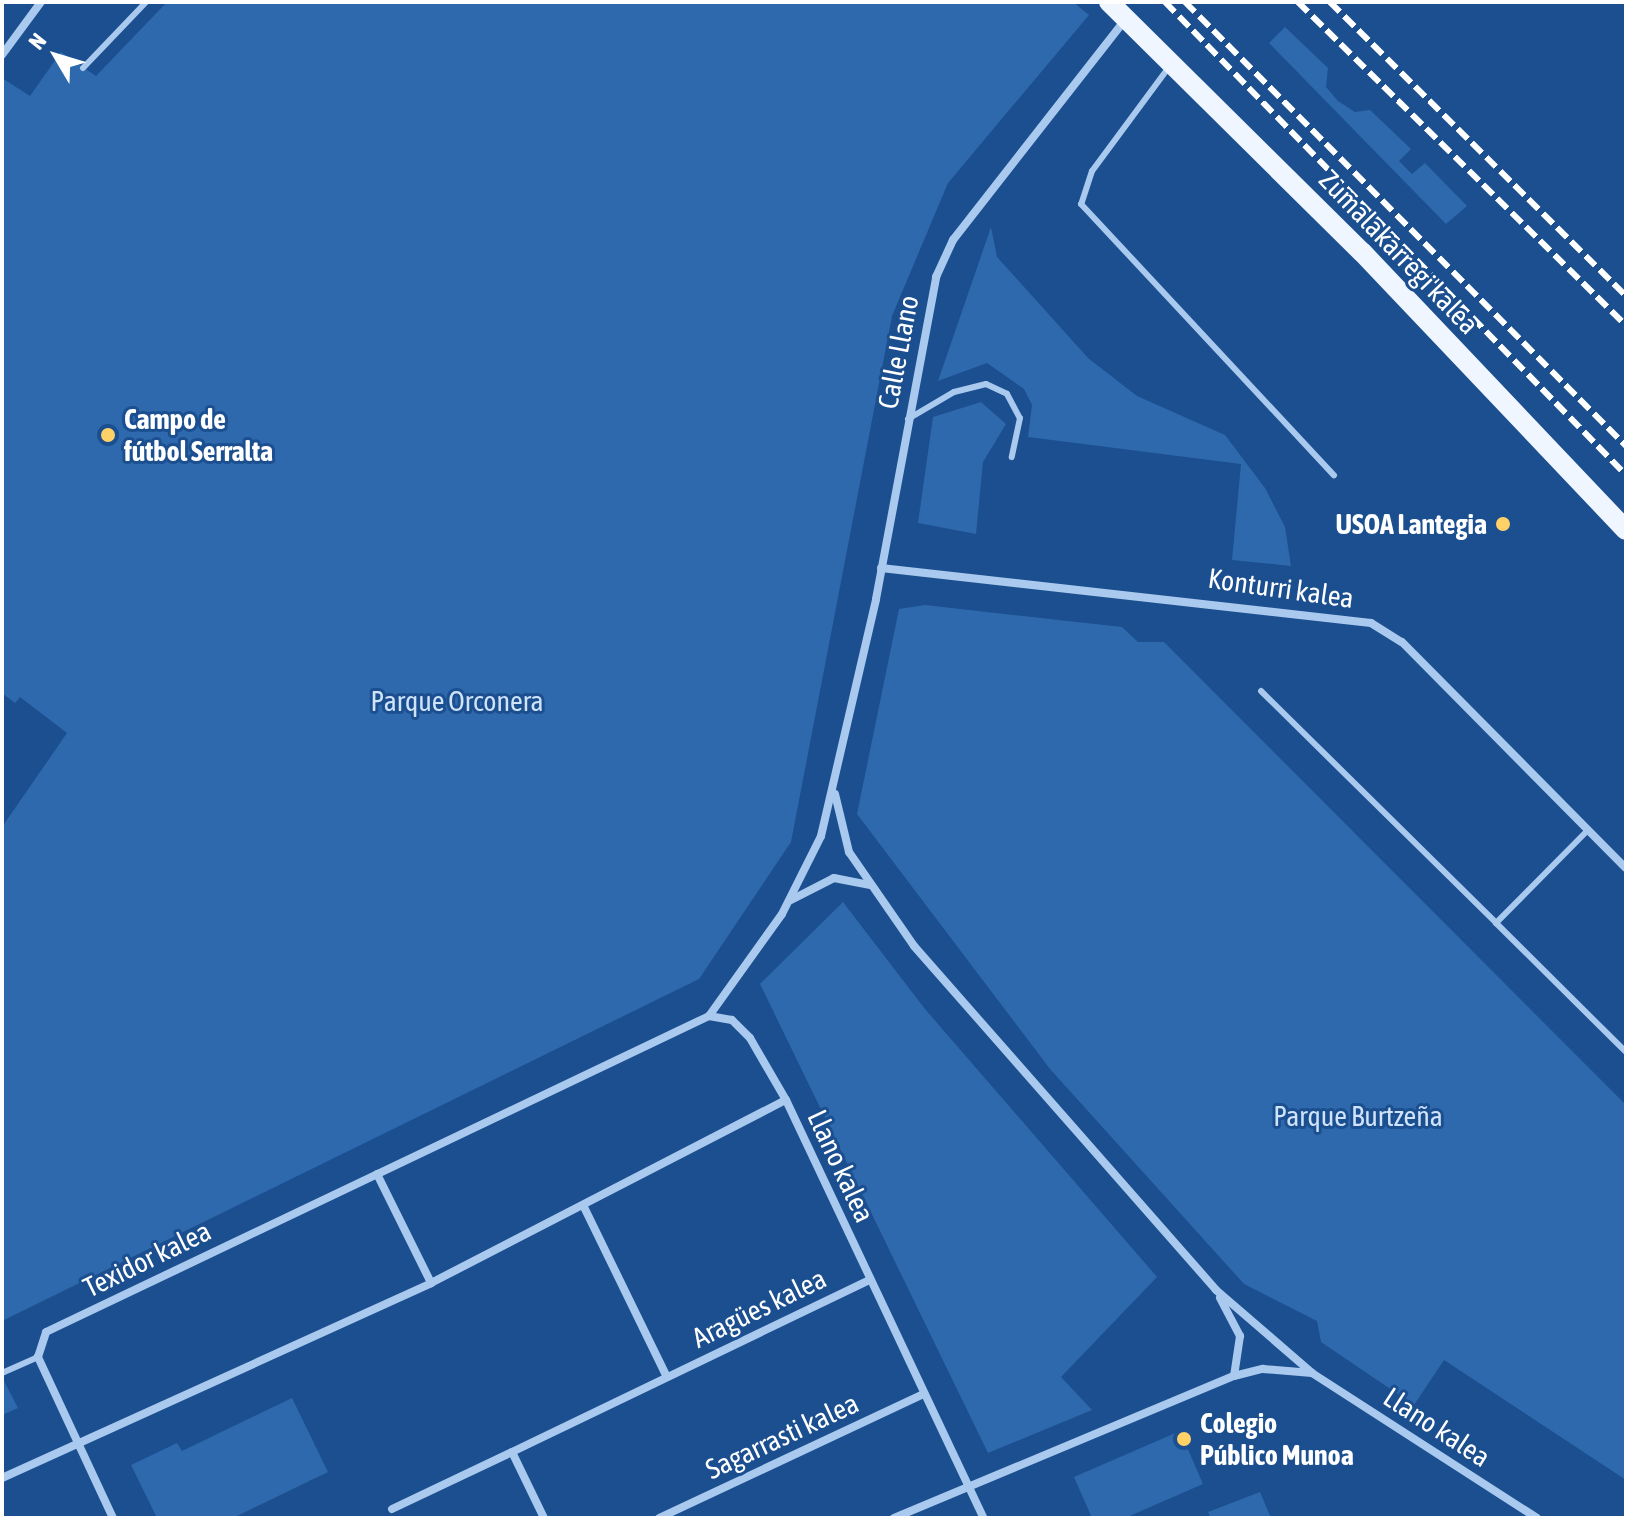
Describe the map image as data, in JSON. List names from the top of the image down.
{
  "streets": {
    "main road": ["Zumalakarregi kalea"],
    "street": [
      "Calle Llano",
      "Konturri kalea",
      "Llano kalea",
      "Texidor kalea",
      "Aragües kalea",
      "Sagarrasti kalea"
    ]
  },
  "crossings": [
    ["Zumalakarregi kalea", "Calle Llano"],
    ["Calle Llano", "Konturri kalea"],
    ["Calle Llano", "Llano kalea"],
    ["Llano kalea", "Texidor kalea"],
    ["Llano kalea", "Aragües kalea"],
    ["Llano kalea", "Sagarrasti kalea"]
  ],
  "parks": ["Parque Orconera", "Parque Burtzeña"],
  "places": ["Campo de fútbol Serralta", "USOA Lantegia", "Colegio Público Munoa"],
  "north": "top left"
}
